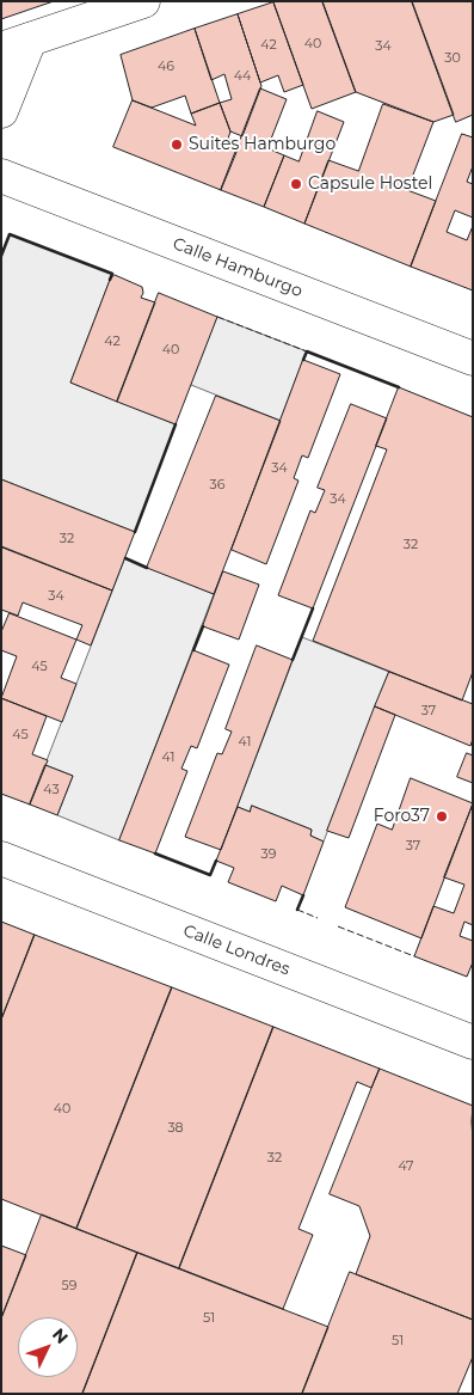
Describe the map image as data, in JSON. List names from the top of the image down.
{
  "streets": {
    "street": ["Calle Hamburgo", "Calle Londres"]
  },
  "places": ["Suites Hamburgo", "Capsule Hostel", "Foro37"],
  "house_numbers": [
    "40",
    "42",
    "34",
    "30",
    "46",
    "44",
    "42",
    "40",
    "34",
    "36",
    "34",
    "32",
    "32",
    "34",
    "45",
    "37",
    "45",
    "41",
    "41",
    "43",
    "37",
    "39",
    "40",
    "38",
    "32",
    "47",
    "59",
    "51",
    "51"
  ],
  "north": "top right"
}
